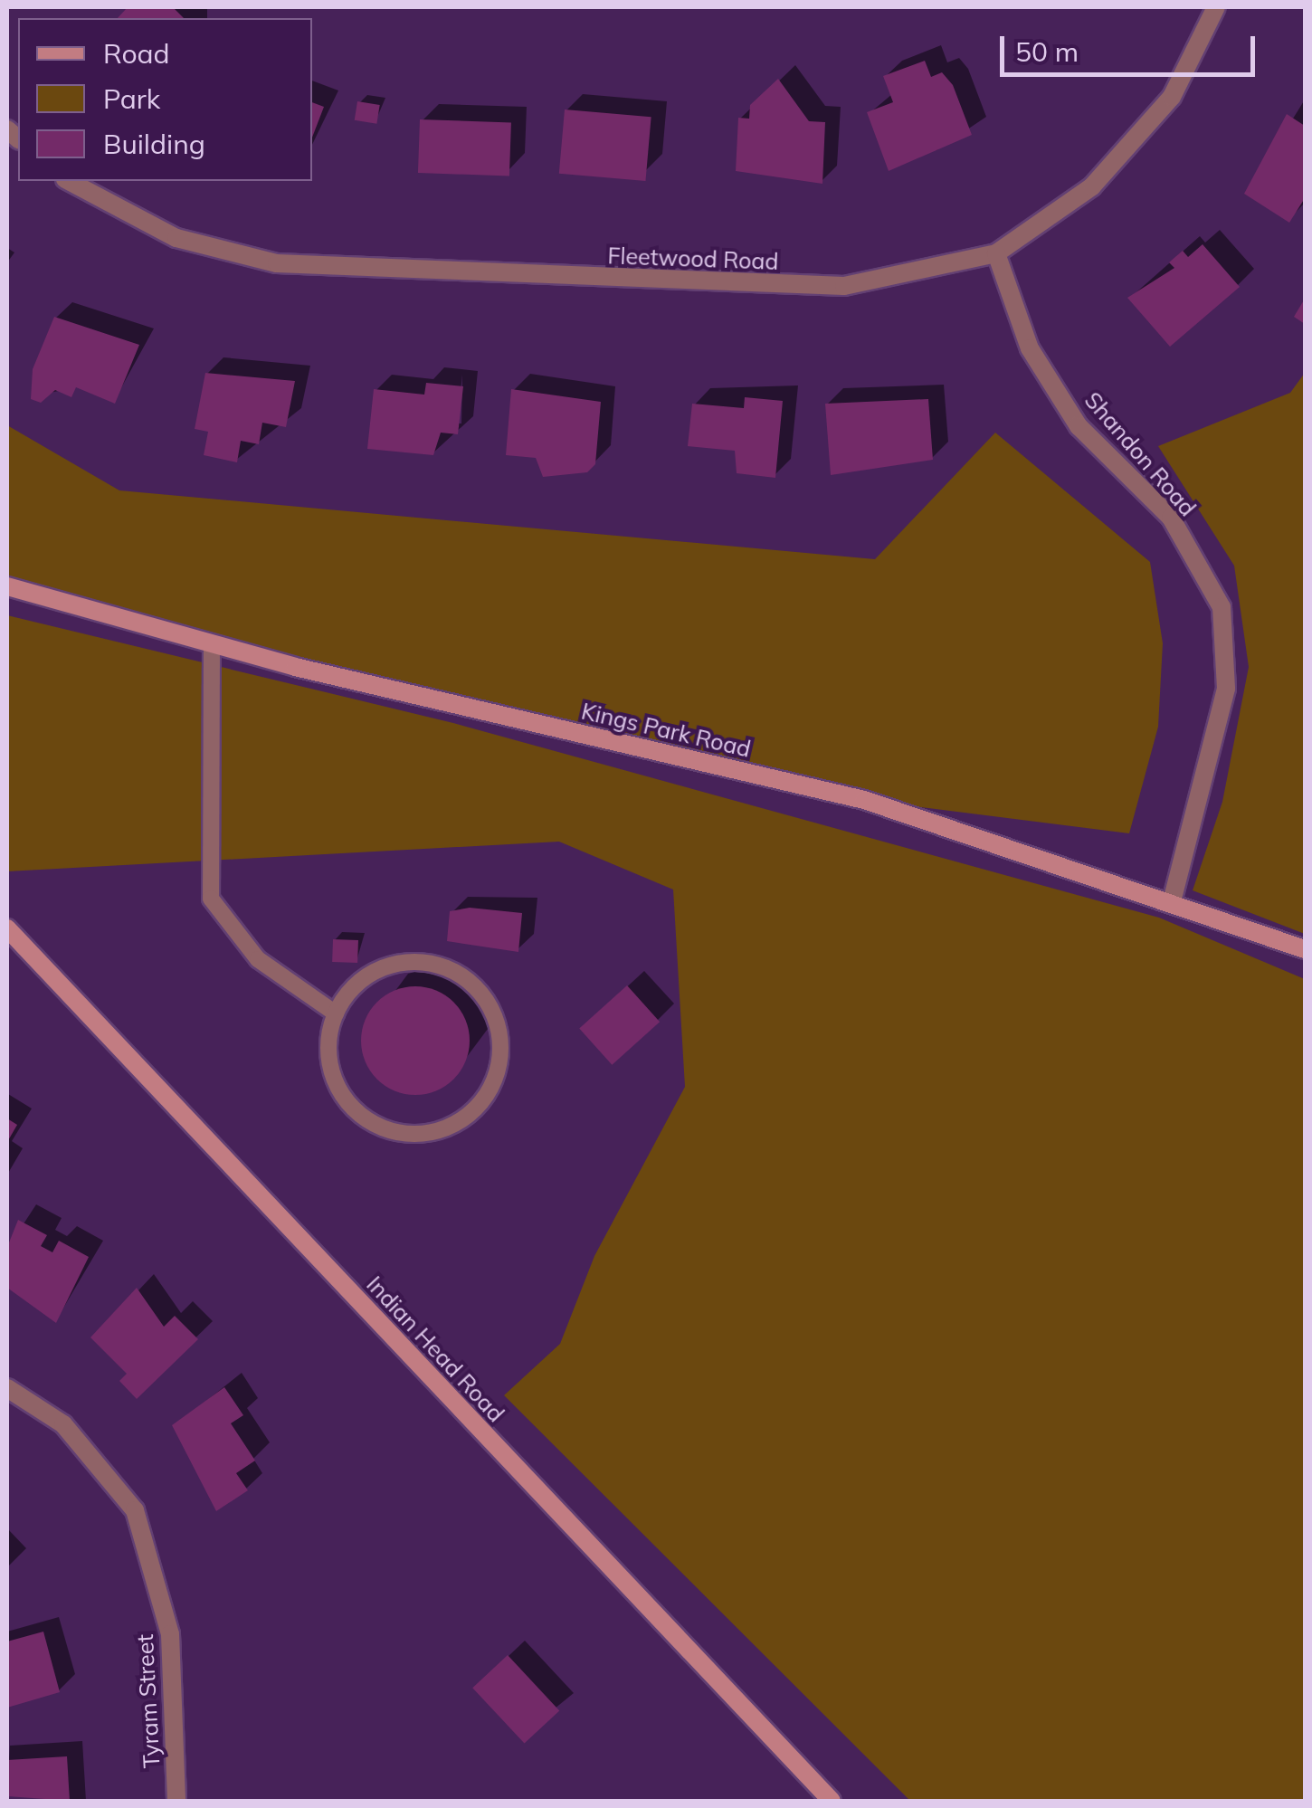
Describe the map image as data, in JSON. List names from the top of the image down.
{
  "streets": {
    "street": [
      "Fleetwood Road",
      "Shandon Road",
      "Kings Park Road",
      "Indian Head Road",
      "Tyram Street"
    ]
  },
  "crossings": [
    ["Fleetwood Road", "Shandon Road"],
    ["Shandon Road", "Kings Park Road"]
  ],
  "legend": ["Road", "Park", "Building"],
  "scale_bar": "50 m"
}
